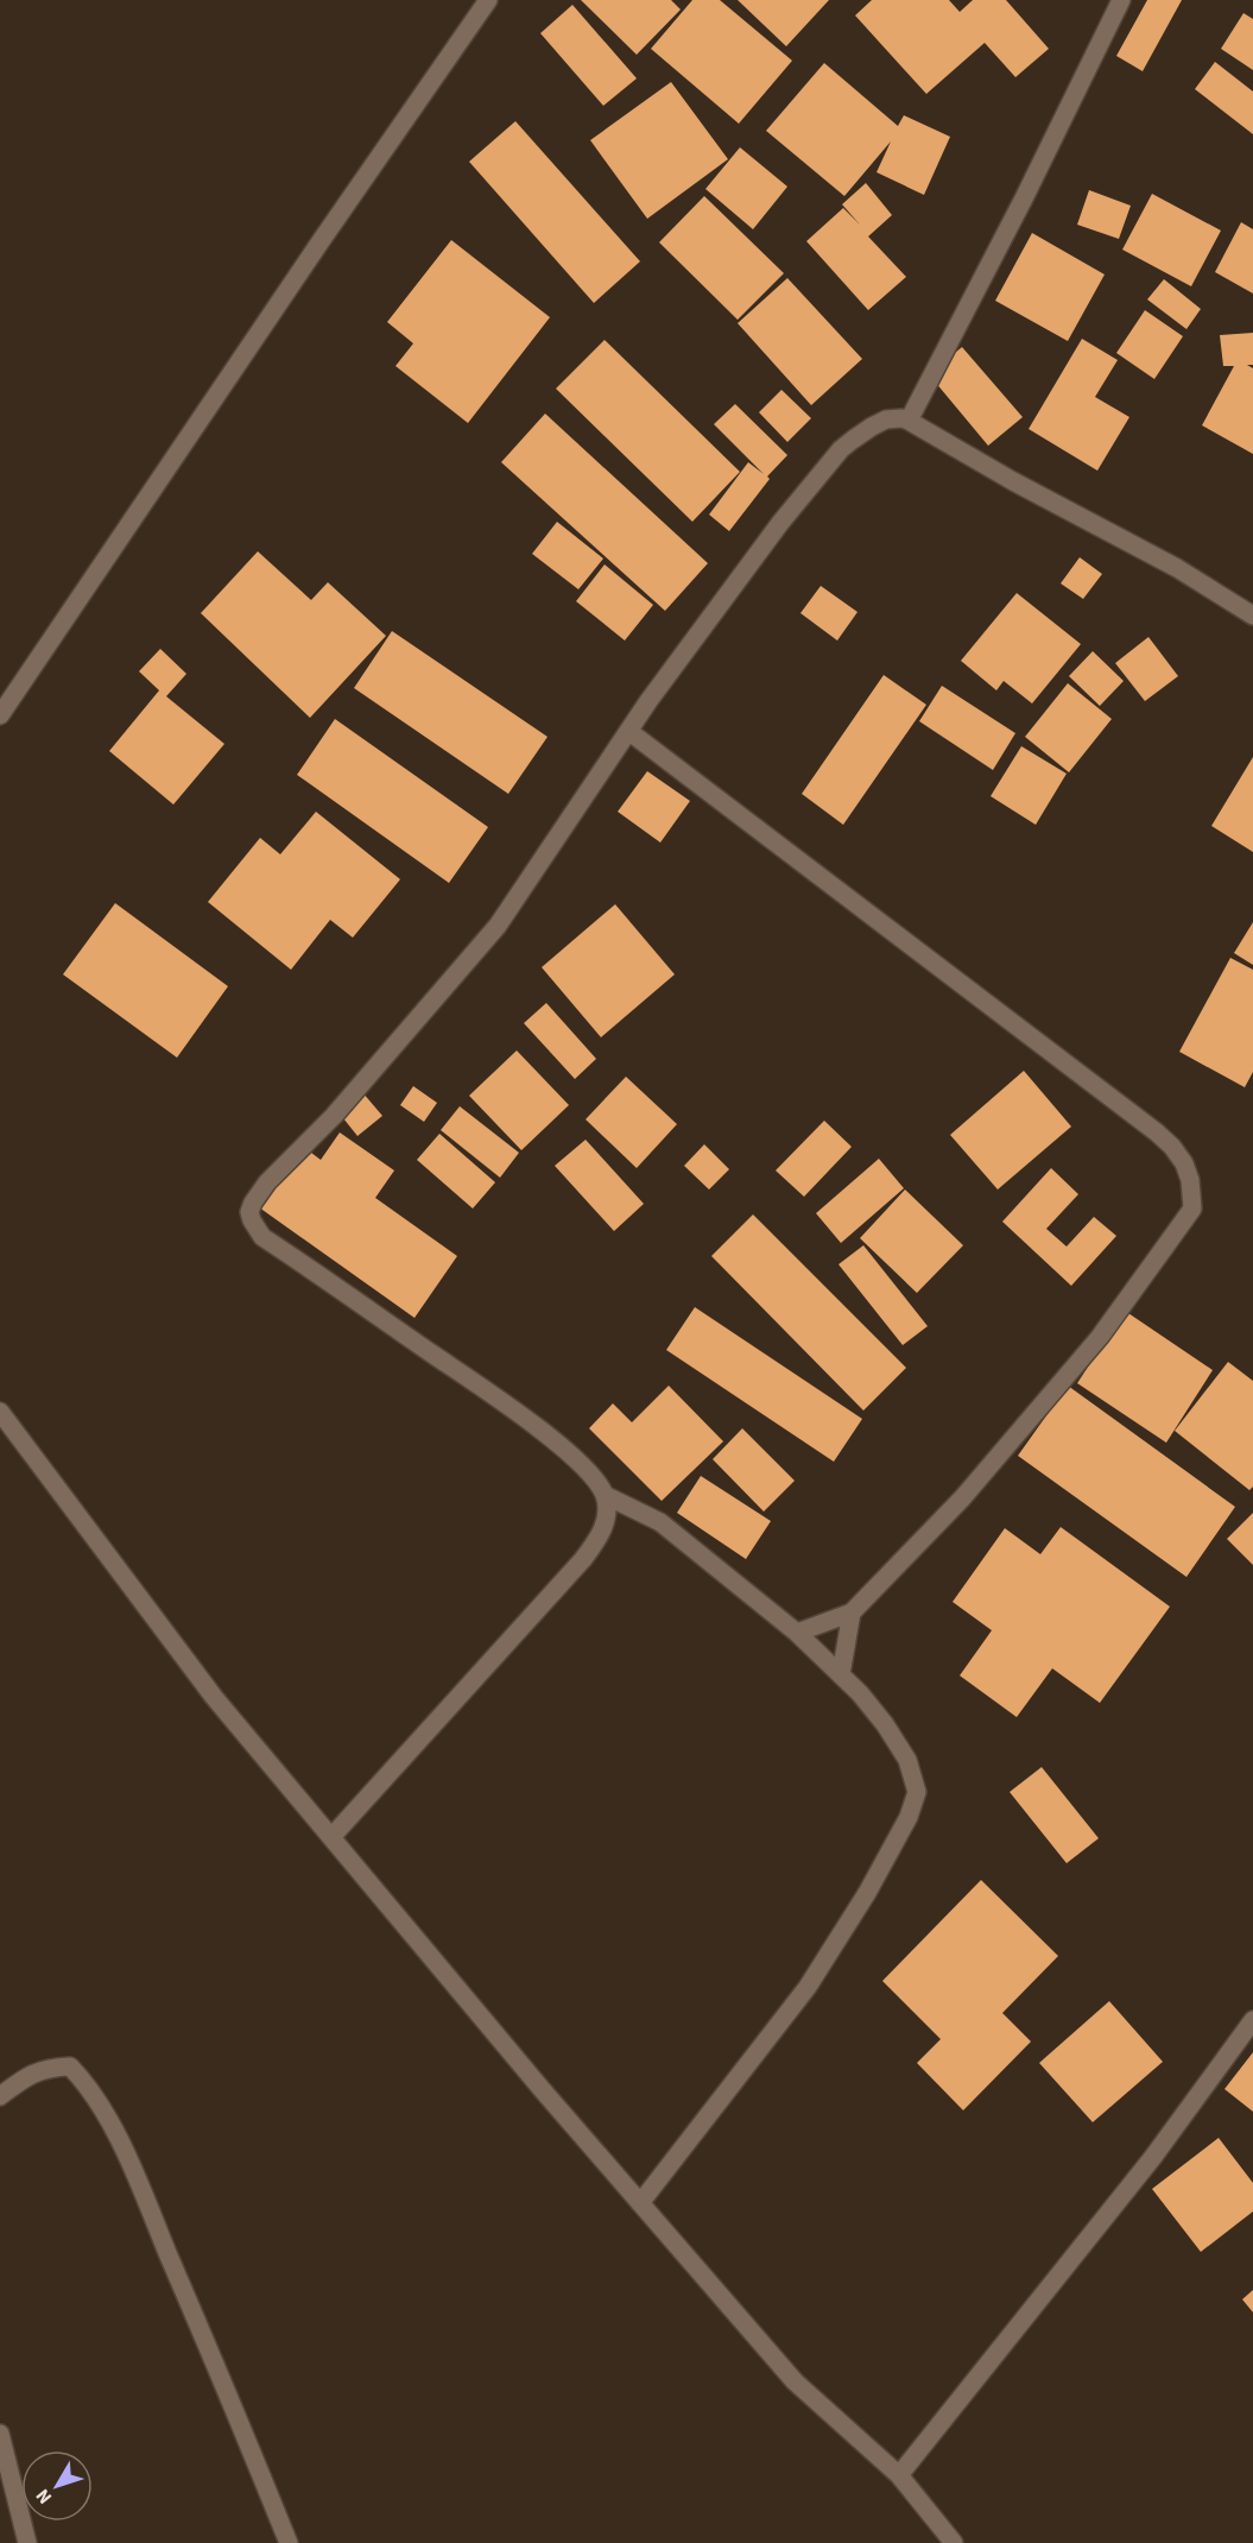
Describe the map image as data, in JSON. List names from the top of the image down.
{
  "north": "bottom left"
}
